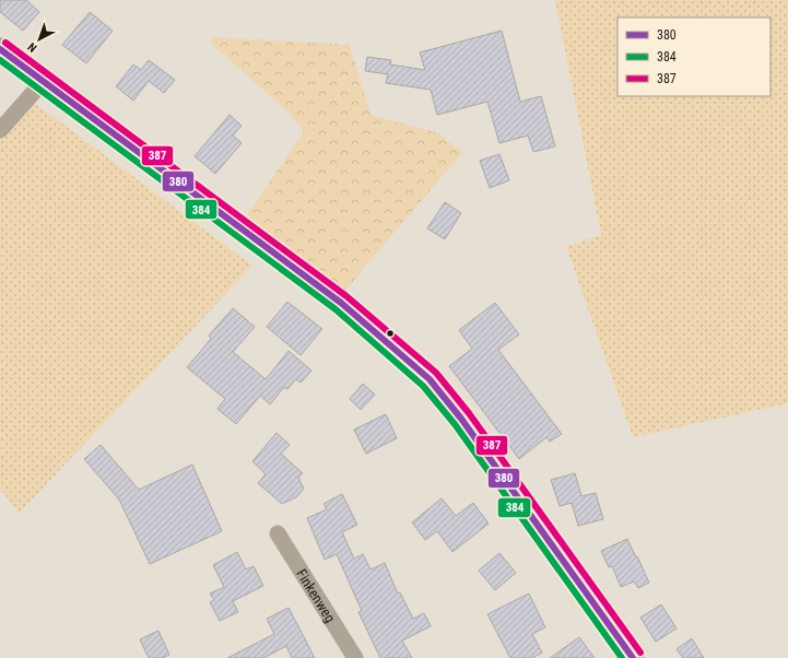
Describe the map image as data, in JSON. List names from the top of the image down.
{
  "streets": {
    "street": ["Finkenweg"]
  },
  "lines": ["transit line 387", "transit line 380", "transit line 384"],
  "legend": ["380", "384", "387"],
  "north": "bottom left"
}
